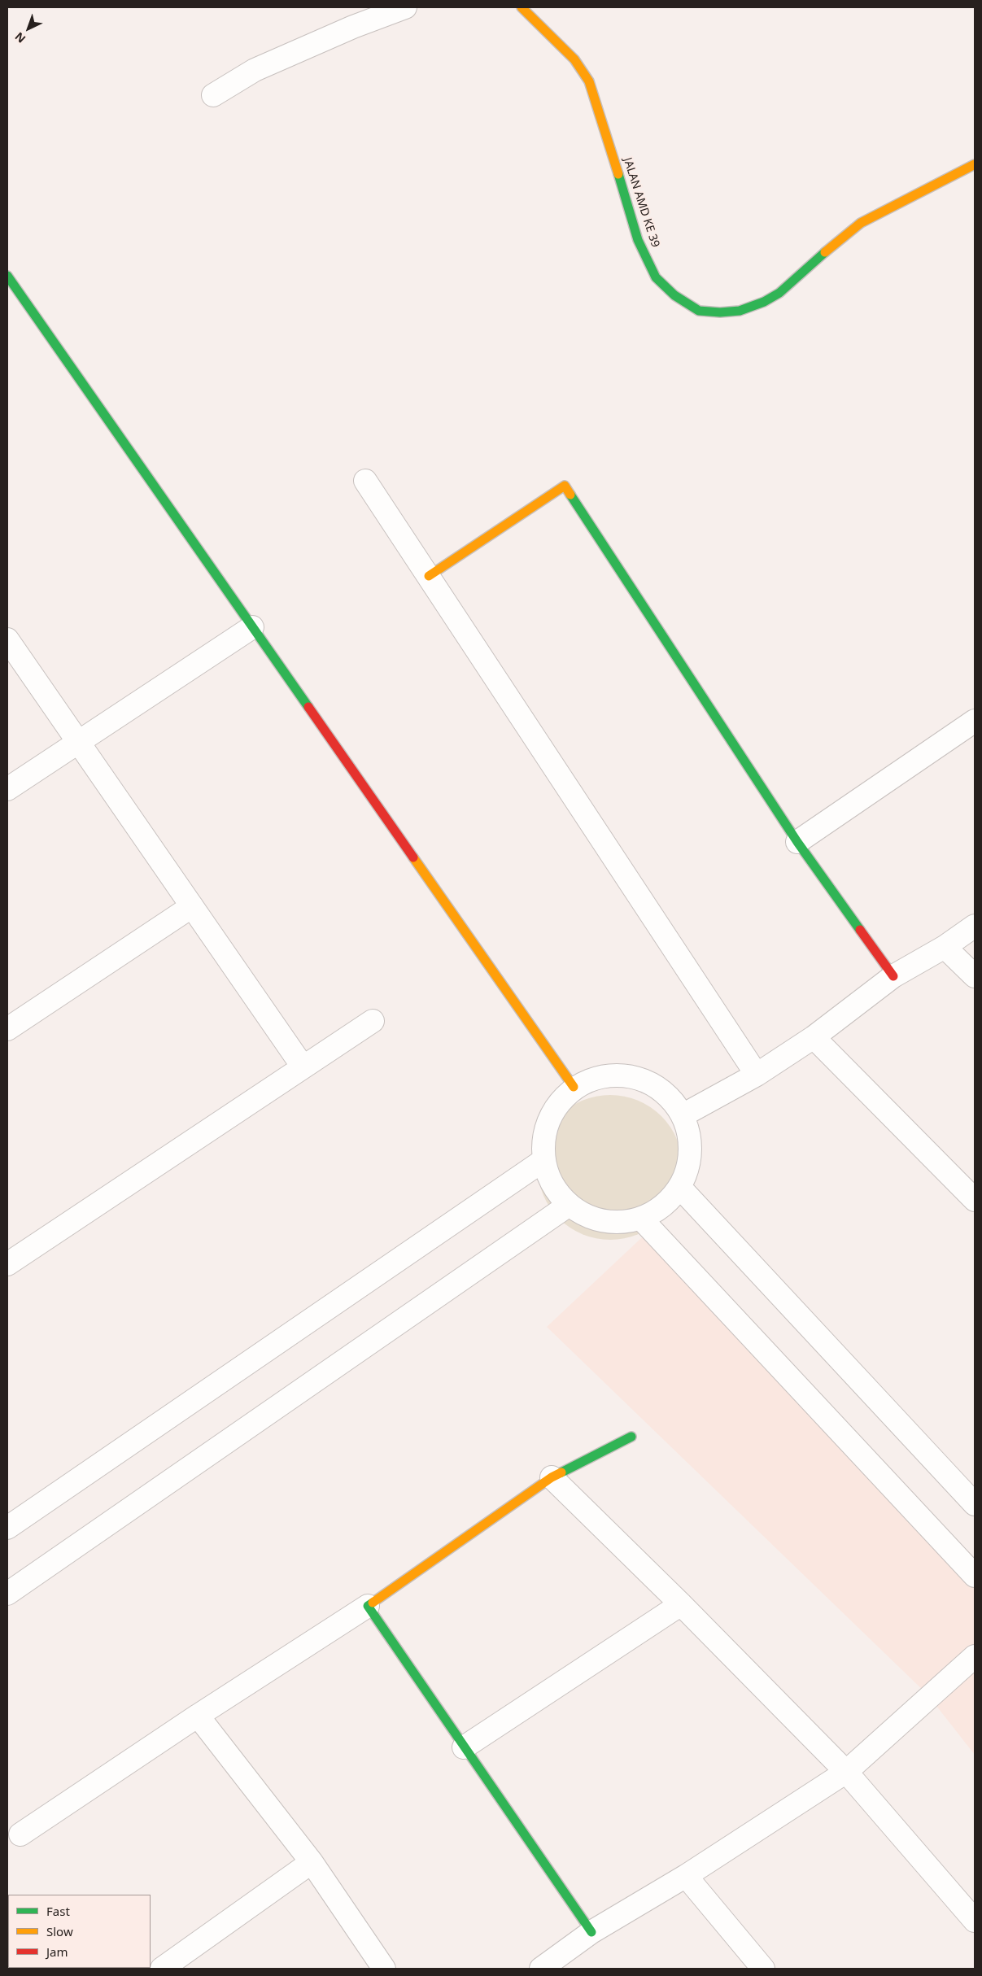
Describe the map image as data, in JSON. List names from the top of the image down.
{
  "streets": {
    "street": ["JALAN AMD KE 39"]
  },
  "legend": ["Fast", "Slow", "Jam"],
  "north": "bottom left"
}
